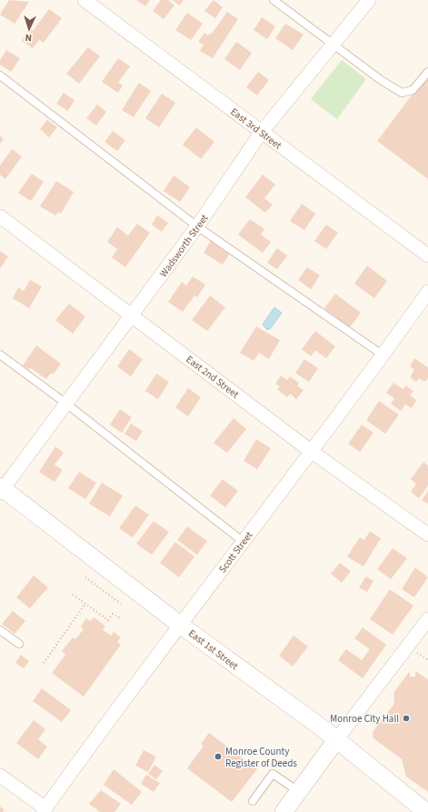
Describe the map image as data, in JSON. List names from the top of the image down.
{
  "streets": {
    "street": [
      "East 3rd Street",
      "Wadsworth Street",
      "East 2nd Street",
      "Scott Street",
      "East 1st Street"
    ]
  },
  "crossings": [
    ["East 3rd Street", "Wadsworth Street"],
    ["Wadsworth Street", "East 2nd Street"],
    ["Wadsworth Street", "East 1st Street"],
    ["East 2nd Street", "Scott Street"],
    ["Scott Street", "East 1st Street"]
  ],
  "places": ["Monroe City Hall", "Monroe County Register of Deeds"],
  "north": "bottom"
}
